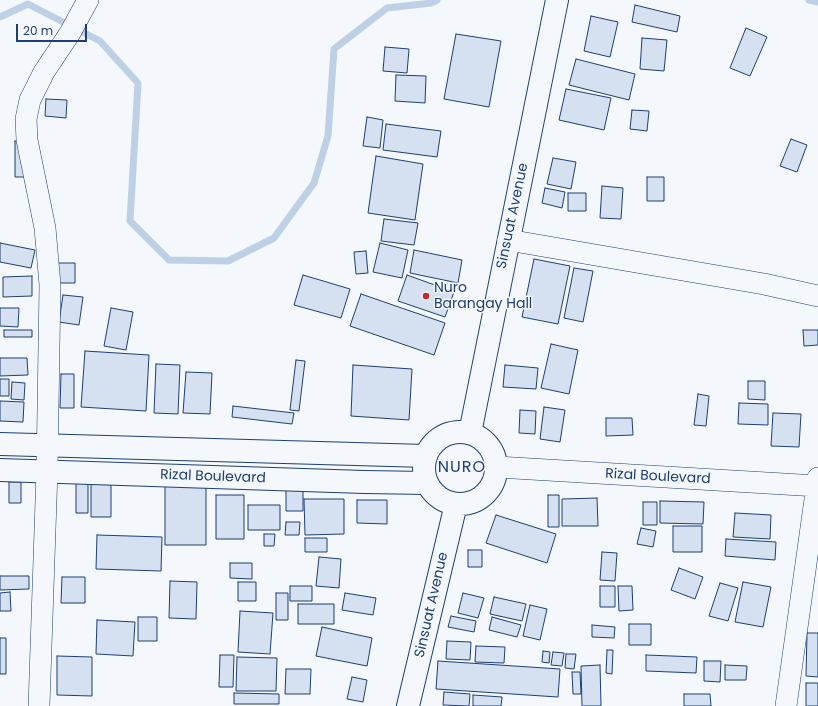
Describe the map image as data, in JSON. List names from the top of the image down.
{
  "streets": {
    "main road": ["Sinsuat Avenue", "Rizal Boulevard"]
  },
  "crossings": [
    ["Sinsuat Avenue", "Rizal Boulevard"]
  ],
  "districts": ["NURO"],
  "places": ["Nuro Barangay Hall"],
  "scale_bar": "20 m"
}
